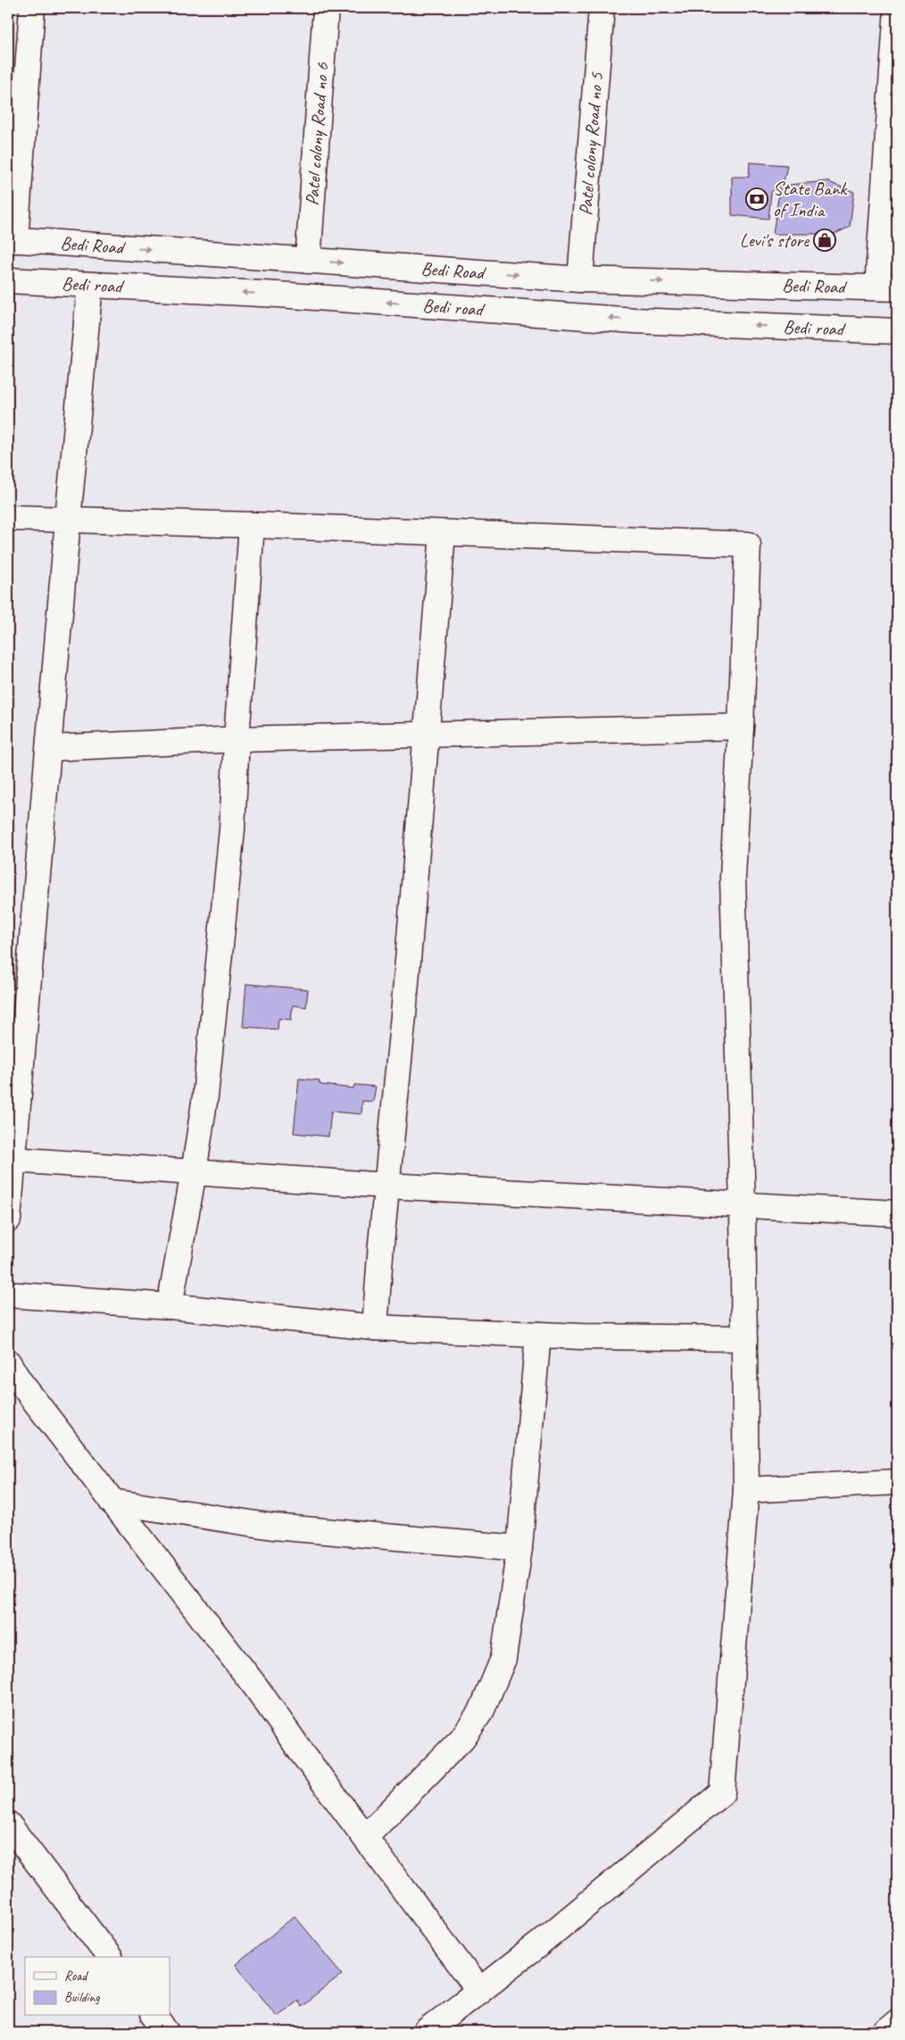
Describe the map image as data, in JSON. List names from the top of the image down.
{
  "streets": {
    "street": [
      "Patel colony Road no 6",
      "Patel colony Road no 5",
      "Bedi Road",
      "Bedi road"
    ]
  },
  "crossings": [
    ["Patel colony Road no 6", "Bedi Road"],
    ["Patel colony Road no 5", "Bedi Road"]
  ],
  "one_way": ["Bedi Road", "Bedi road"],
  "places": {
    "bank": ["State Bank of India"],
    "shop": ["Levi's store"]
  },
  "legend": ["Road", "Building"]
}
